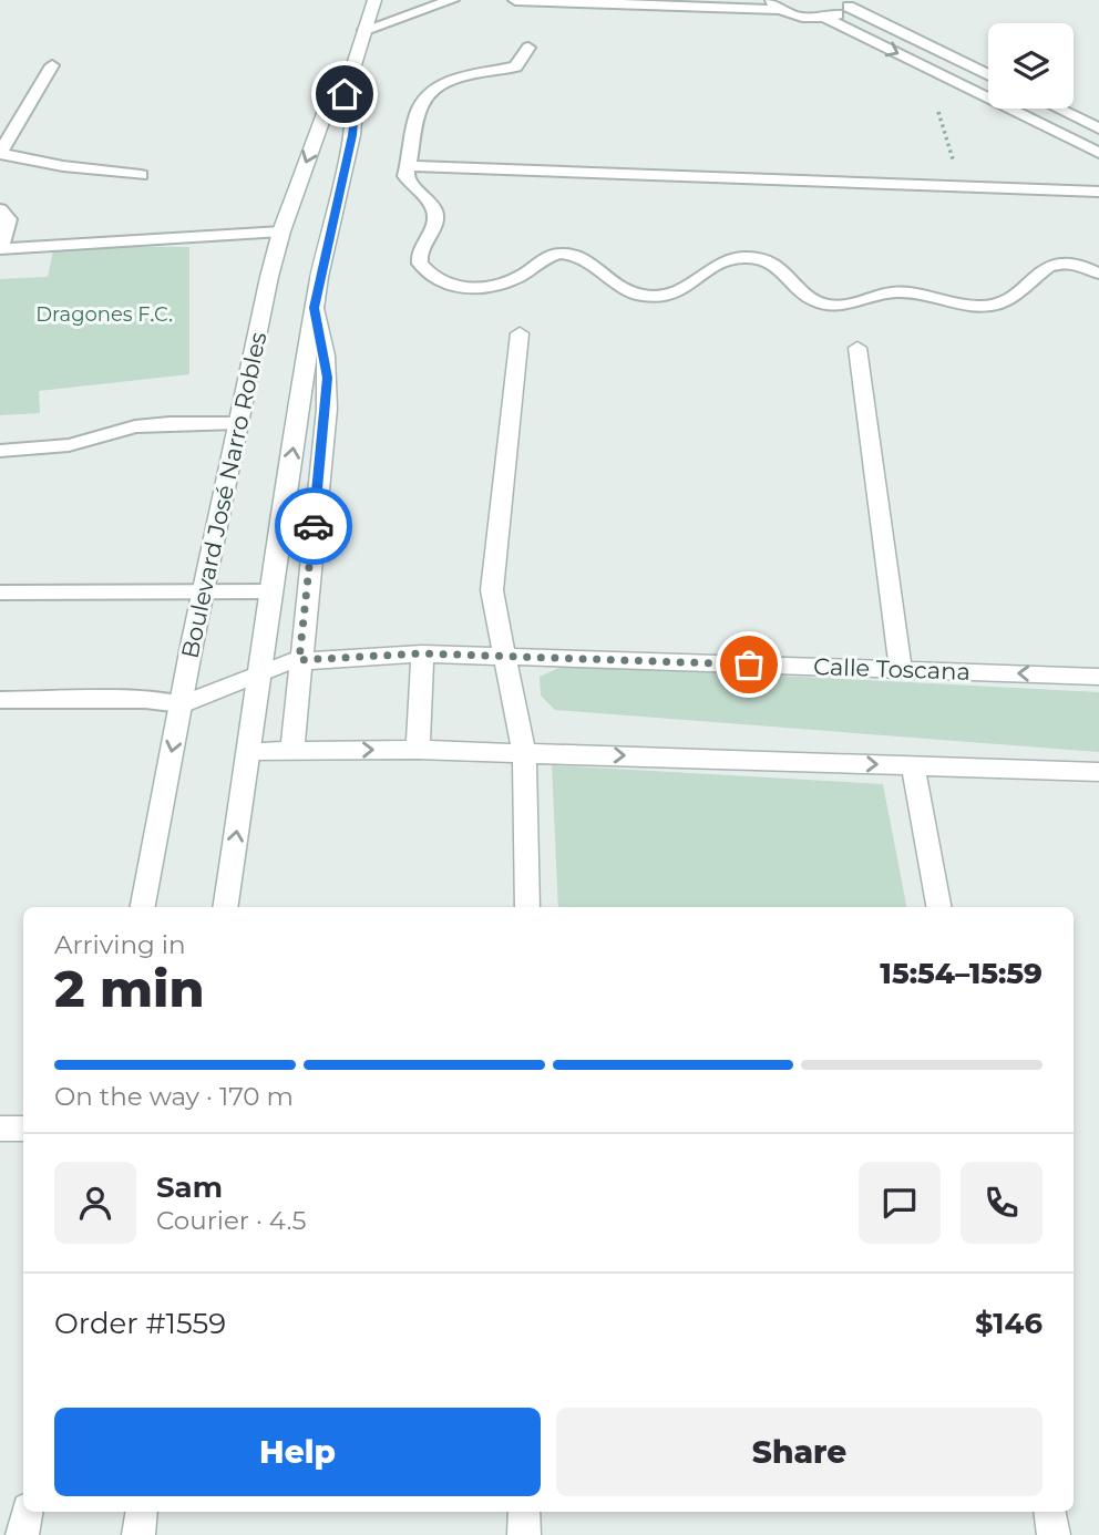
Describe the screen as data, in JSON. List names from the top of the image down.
{
  "streets": {
    "street": ["Boulevard José Narro Robles", "Calle Toscana"]
  },
  "crossings": [
    ["Boulevard José Narro Robles", "Calle Toscana"]
  ],
  "parks": ["Dragones F.C."],
  "page": {
    "heading": ["2 min", "Arriving in", "15:54–15:59"],
    "panel": [
      "Sam",
      "Courier · 4.5",
      "Order #1559",
      "$146"
    ],
    "bar": "On the way · 170 m",
    "buttons": ["Help", "Share"]
  }
}
